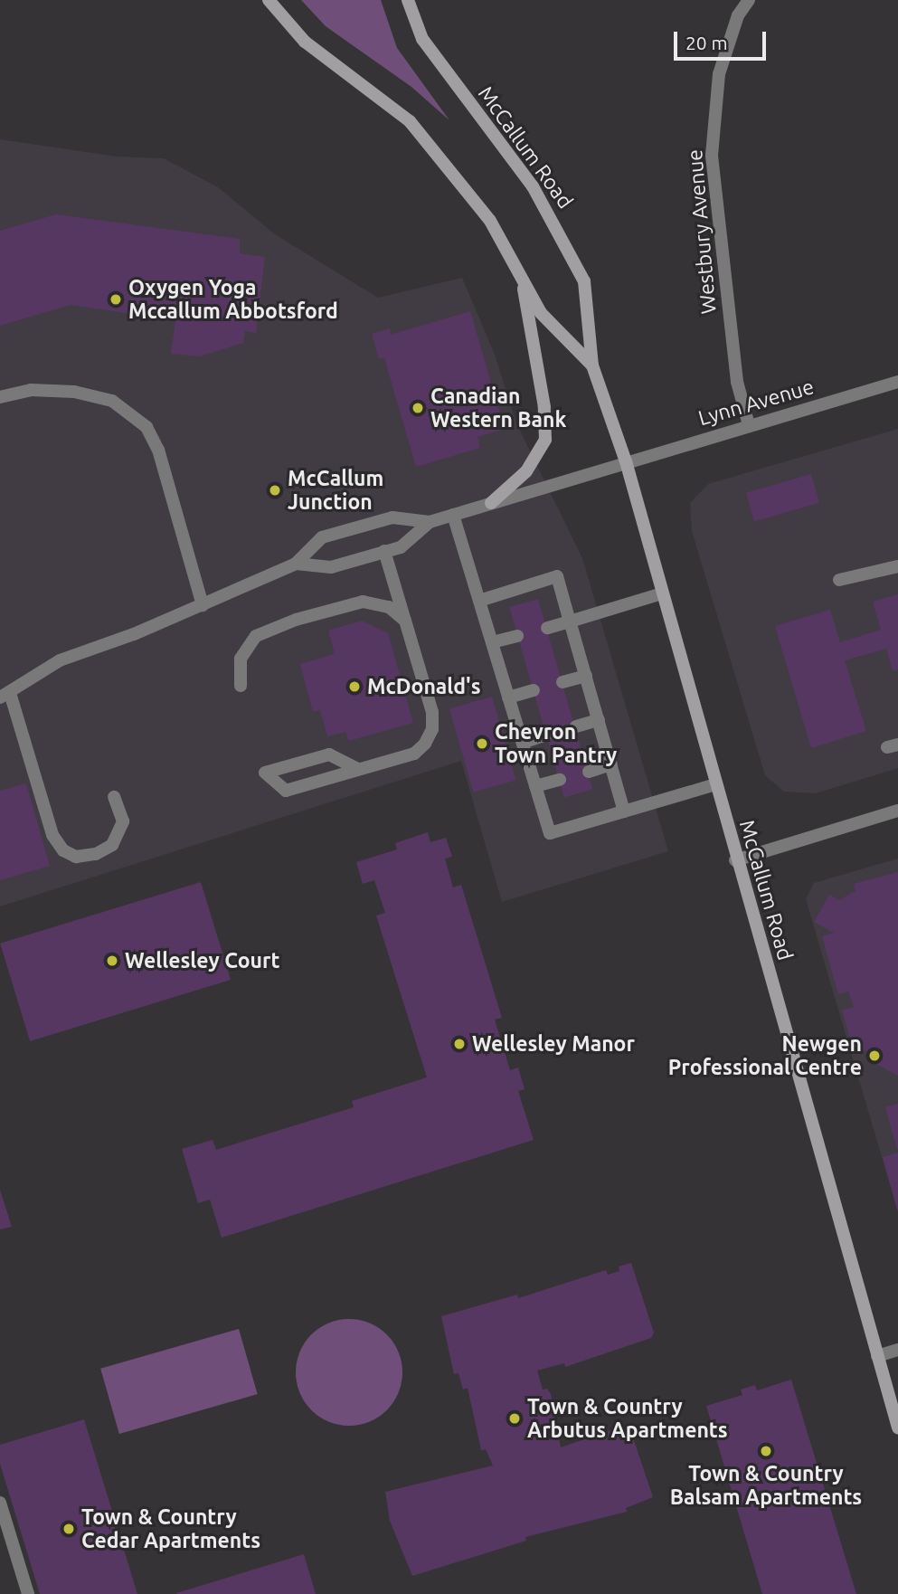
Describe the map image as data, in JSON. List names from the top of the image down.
{
  "streets": {
    "main road": ["McCallum Road"],
    "street": ["Westbury Avenue", "Lynn Avenue"]
  },
  "crossings": [
    ["McCallum Road", "Lynn Avenue"],
    ["Westbury Avenue", "Lynn Avenue"]
  ],
  "places": [
    "Oxygen Yoga Mccallum Abbotsford",
    "Canadian Western Bank",
    "McCallum Junction",
    "McDonald's",
    "Chevron Town Pantry",
    "Wellesley Court",
    "Wellesley Manor",
    "Newgen Professional Centre",
    "Town & Country Arbutus Apartments",
    "Town & Country Balsam Apartments",
    "Town & Country Cedar Apartments"
  ],
  "scale_bar": "20 m"
}
